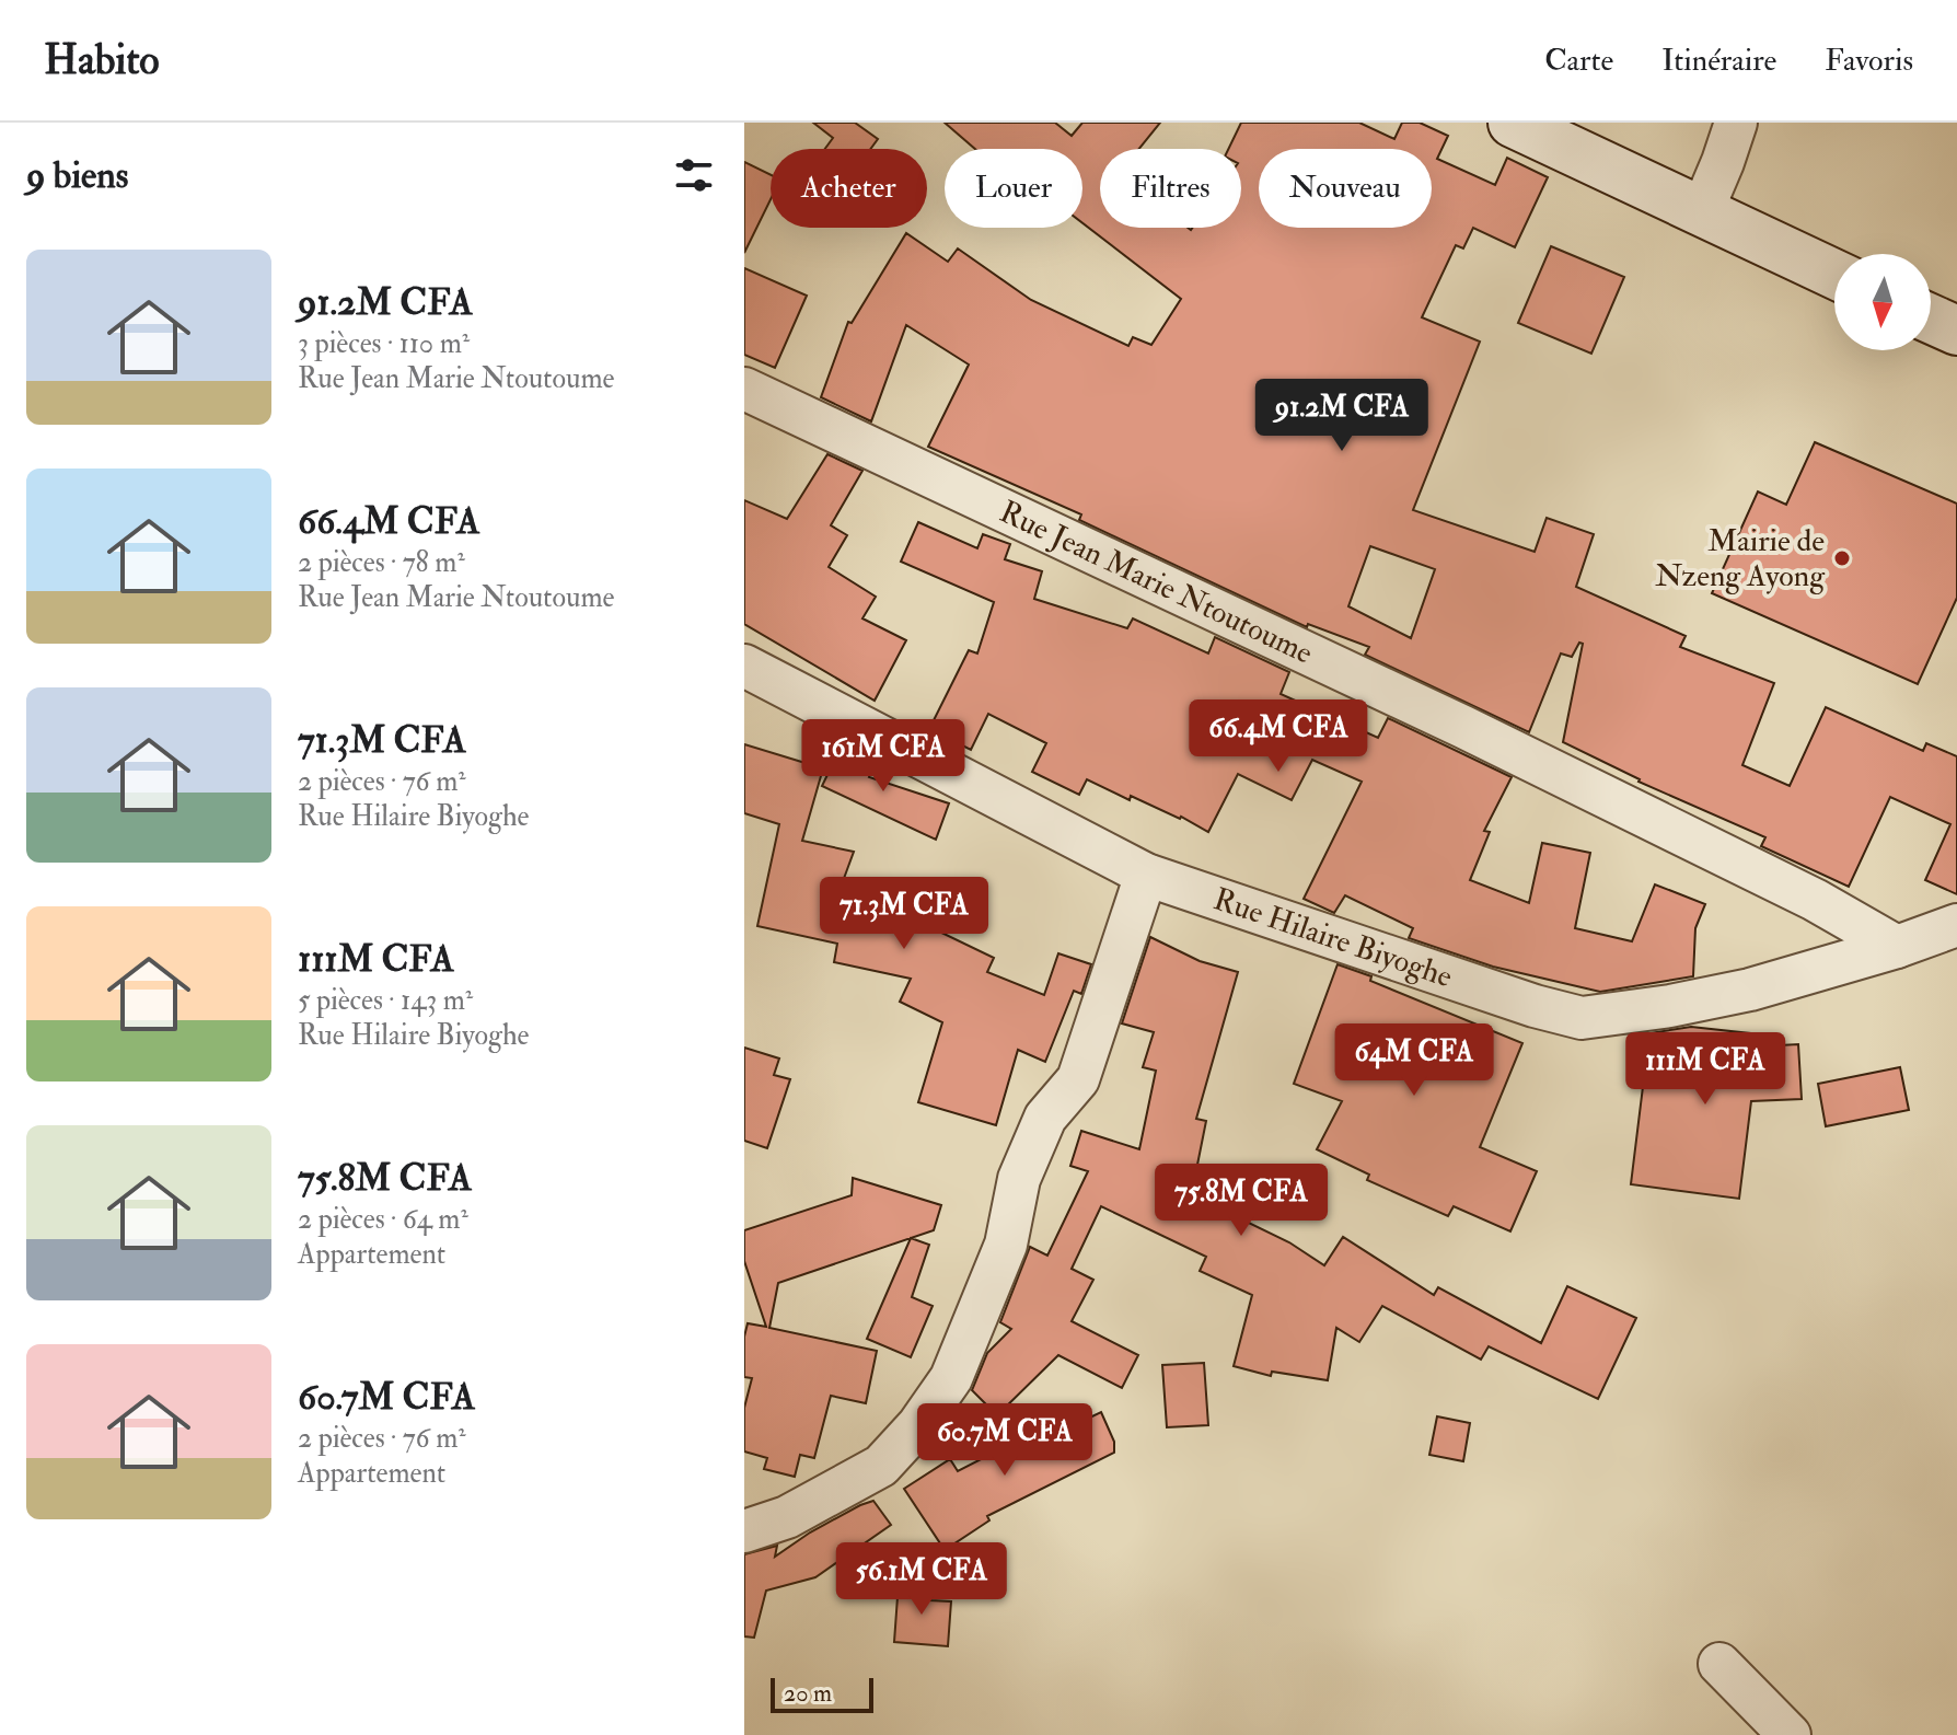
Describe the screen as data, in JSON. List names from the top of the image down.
{
  "streets": {
    "street": ["Rue Jean Marie Ntoutoume", "Rue Hilaire Biyoghe"]
  },
  "crossings": [
    ["Rue Jean Marie Ntoutoume", "Rue Hilaire Biyoghe"]
  ],
  "places": ["Mairie de Nzeng Ayong"],
  "scale_bar": "20 m",
  "north": "bottom",
  "page": {
    "header": "Habito",
    "nav": ["Carte", "Itinéraire", "Favoris"],
    "heading": "9 biens",
    "chip": [
      "Acheter",
      "Louer",
      "Filtres",
      "Nouveau"
    ],
    "list": [
      {
        "name": "91.2M CFA",
        "note": "3 pièces · 110 m² · Rue Jean Marie Ntoutoume"
      },
      {
        "name": "66.4M CFA",
        "note": "2 pièces · 78 m² · Rue Jean Marie Ntoutoume"
      },
      {
        "name": "71.3M CFA",
        "note": "2 pièces · 76 m² · Rue Hilaire Biyoghe"
      },
      {
        "name": "111M CFA",
        "note": "5 pièces · 143 m² · Rue Hilaire Biyoghe"
      },
      {
        "name": "75.8M CFA",
        "note": "2 pièces · 64 m² · Appartement"
      },
      {
        "name": "60.7M CFA",
        "note": "2 pièces · 76 m² · Appartement"
      }
    ],
    "price": [
      "91.2M CFA",
      "66.4M CFA",
      "161M CFA",
      "71.3M CFA",
      "64M CFA",
      "111M CFA",
      "75.8M CFA",
      "60.7M CFA",
      "56.1M CFA"
    ],
    "scale": "20 m"
  }
}
